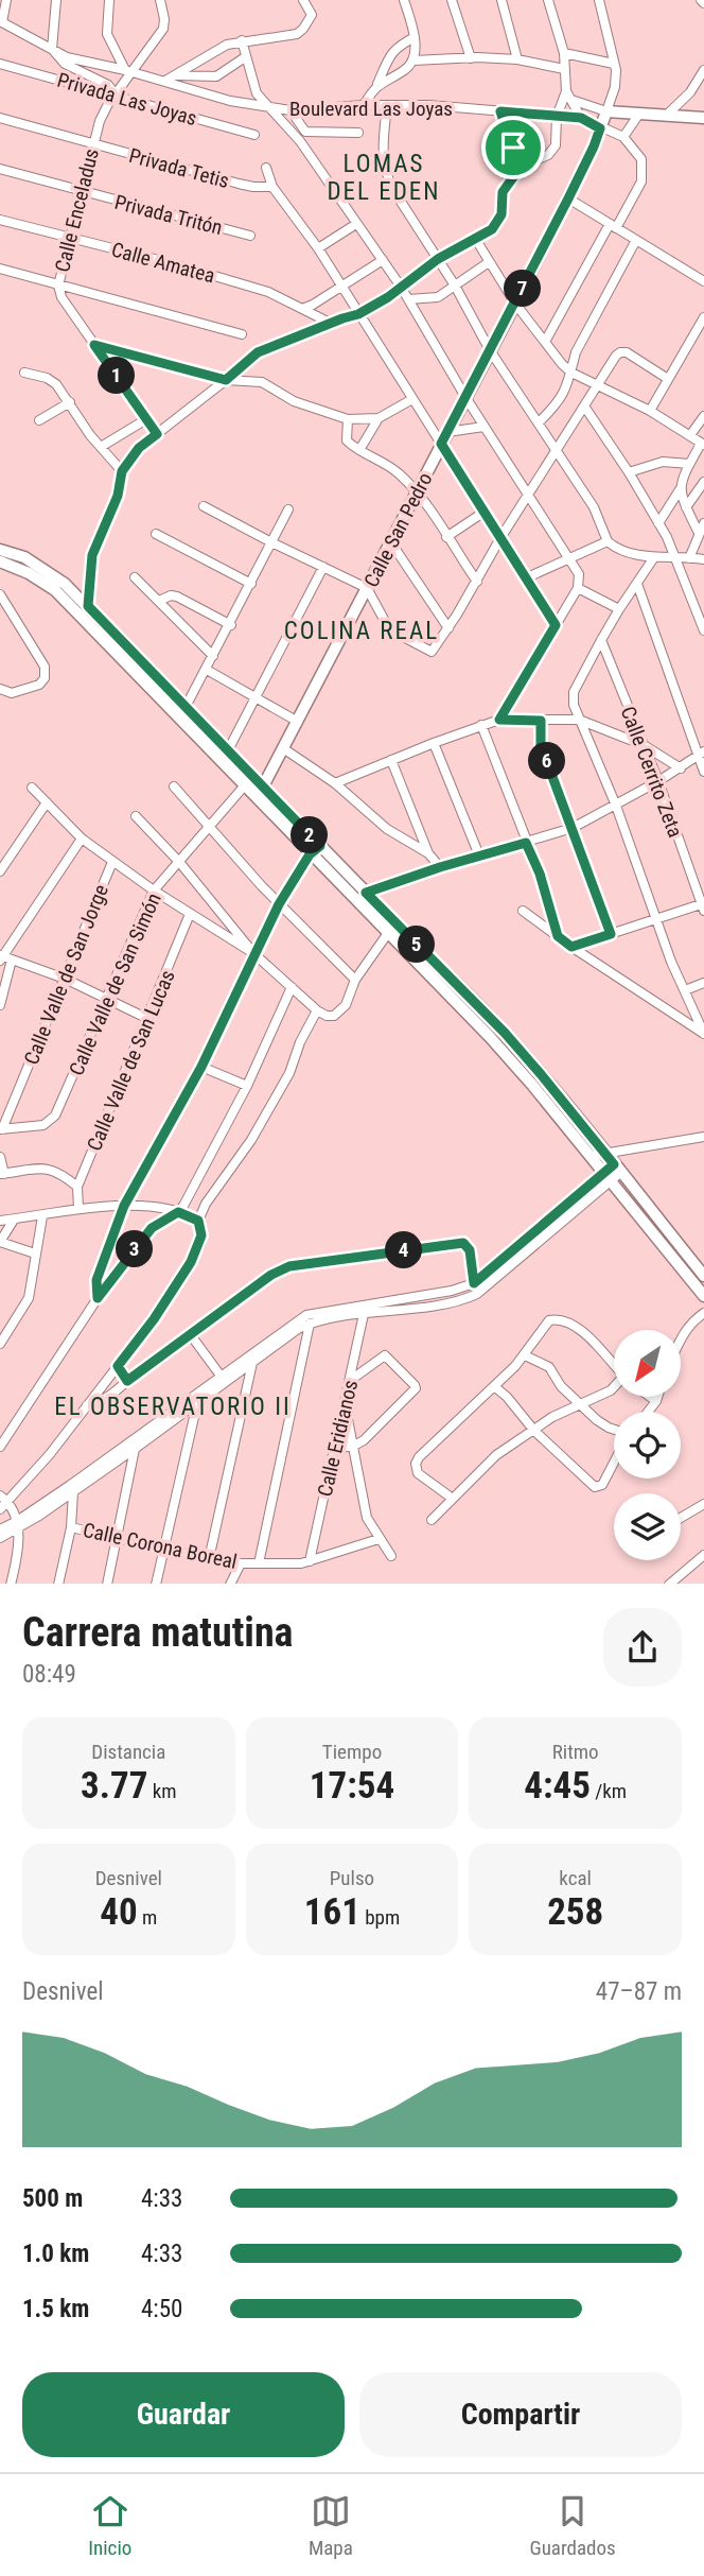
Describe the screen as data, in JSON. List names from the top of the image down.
{
  "streets": {
    "street": [
      "Privada Las Joyas",
      "Boulevard Las Joyas",
      "Privada Tetis",
      "Calle Enceladus",
      "Privada Tritón",
      "Calle Amatea",
      "Calle San Pedro",
      "Calle Cerrito Zeta",
      "Calle Valle de San Jorge",
      "Calle Valle de San Simón",
      "Calle Valle de San Lucas",
      "Calle Eridianos",
      "Calle Corona Boreal"
    ]
  },
  "crossings": [
    ["Privada Las Joyas", "Calle Enceladus"],
    ["Boulevard Las Joyas", "Calle Enceladus"],
    ["Privada Tetis", "Calle Enceladus"],
    ["Calle Enceladus", "Privada Tritón"],
    ["Calle Enceladus", "Calle Amatea"],
    ["Calle Valle de San Jorge", "Calle Valle de San Simón"],
    ["Calle Eridianos", "Calle Corona Boreal"]
  ],
  "districts": ["LOMAS DEL EDEN", "COLINA REAL", "EL OBSERVATORIO II"],
  "north": "bottom left",
  "page": {
    "pins": [
      "7",
      "1",
      "6",
      "2",
      "5",
      "3",
      "4"
    ],
    "heading": ["Carrera matutina", "08:49"],
    "stats": [
      ["Distancia", "3.77 km"],
      ["Tiempo", "17:54"],
      ["Ritmo", "4:45 /km"],
      ["Desnivel", "40 m"],
      ["Pulso", "161 bpm"],
      ["kcal", "258"]
    ],
    "chart": ["Desnivel", "47–87 m"],
    "list": [
      {
        "name": "500 m",
        "note": "4:33"
      },
      {
        "name": "1.0 km",
        "note": "4:33"
      },
      {
        "name": "1.5 km",
        "note": "4:50"
      }
    ],
    "buttons": ["Guardar", "Compartir"],
    "tabs": ["Inicio", "Mapa", "Guardados"]
  }
}
